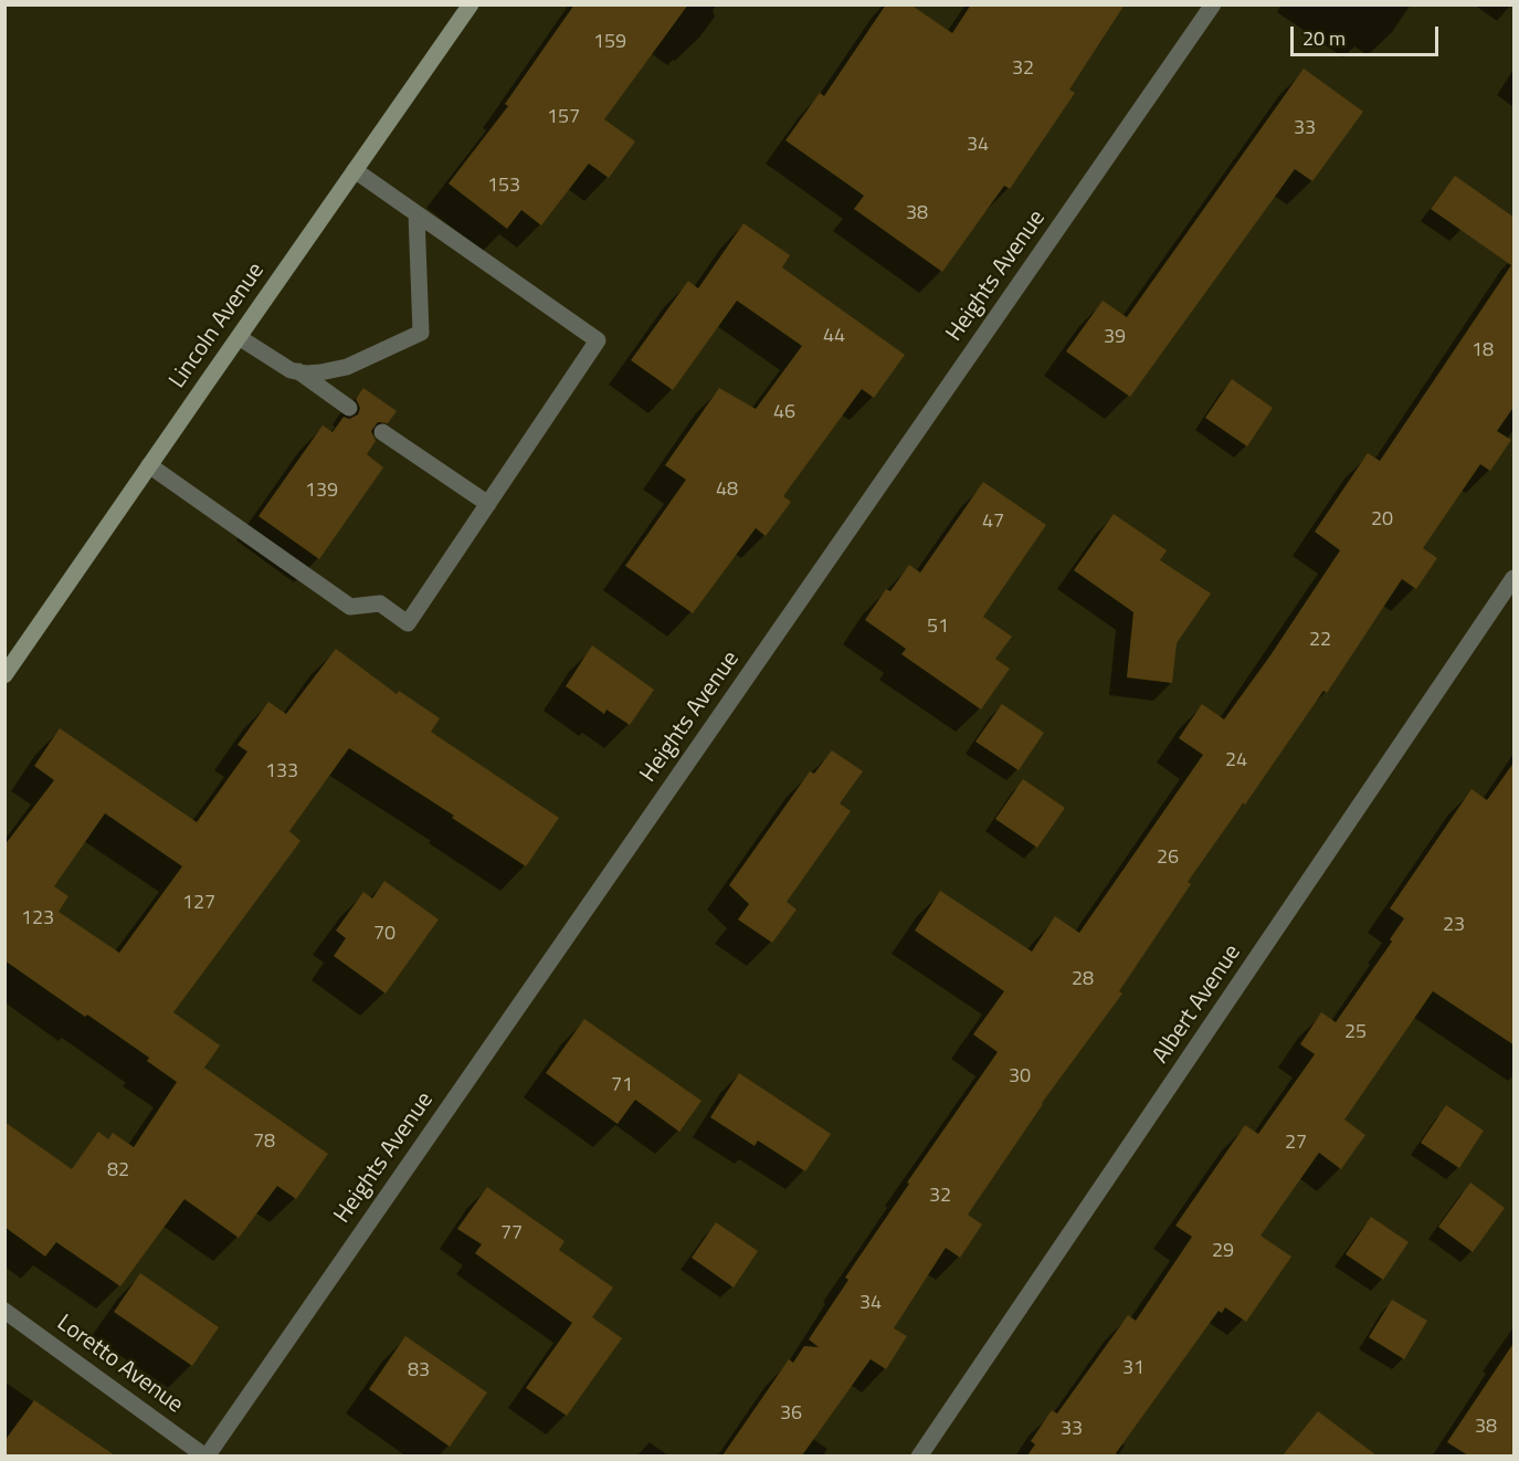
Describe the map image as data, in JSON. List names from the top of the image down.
{
  "streets": {
    "main road": ["Lincoln Avenue"],
    "street": ["Heights Avenue", "Albert Avenue", "Loretto Avenue"]
  },
  "crossings": [
    ["Heights Avenue", "Loretto Avenue"]
  ],
  "house_numbers": [
    "159",
    "32",
    "157",
    "33",
    "34",
    "153",
    "38",
    "44",
    "39",
    "18",
    "46",
    "48",
    "139",
    "20",
    "47",
    "51",
    "22",
    "24",
    "133",
    "26",
    "127",
    "123",
    "23",
    "70",
    "28",
    "25",
    "30",
    "71",
    "78",
    "27",
    "82",
    "32",
    "77",
    "29",
    "34",
    "31",
    "83",
    "36",
    "38",
    "33"
  ],
  "scale_bar": "20 m"
}
